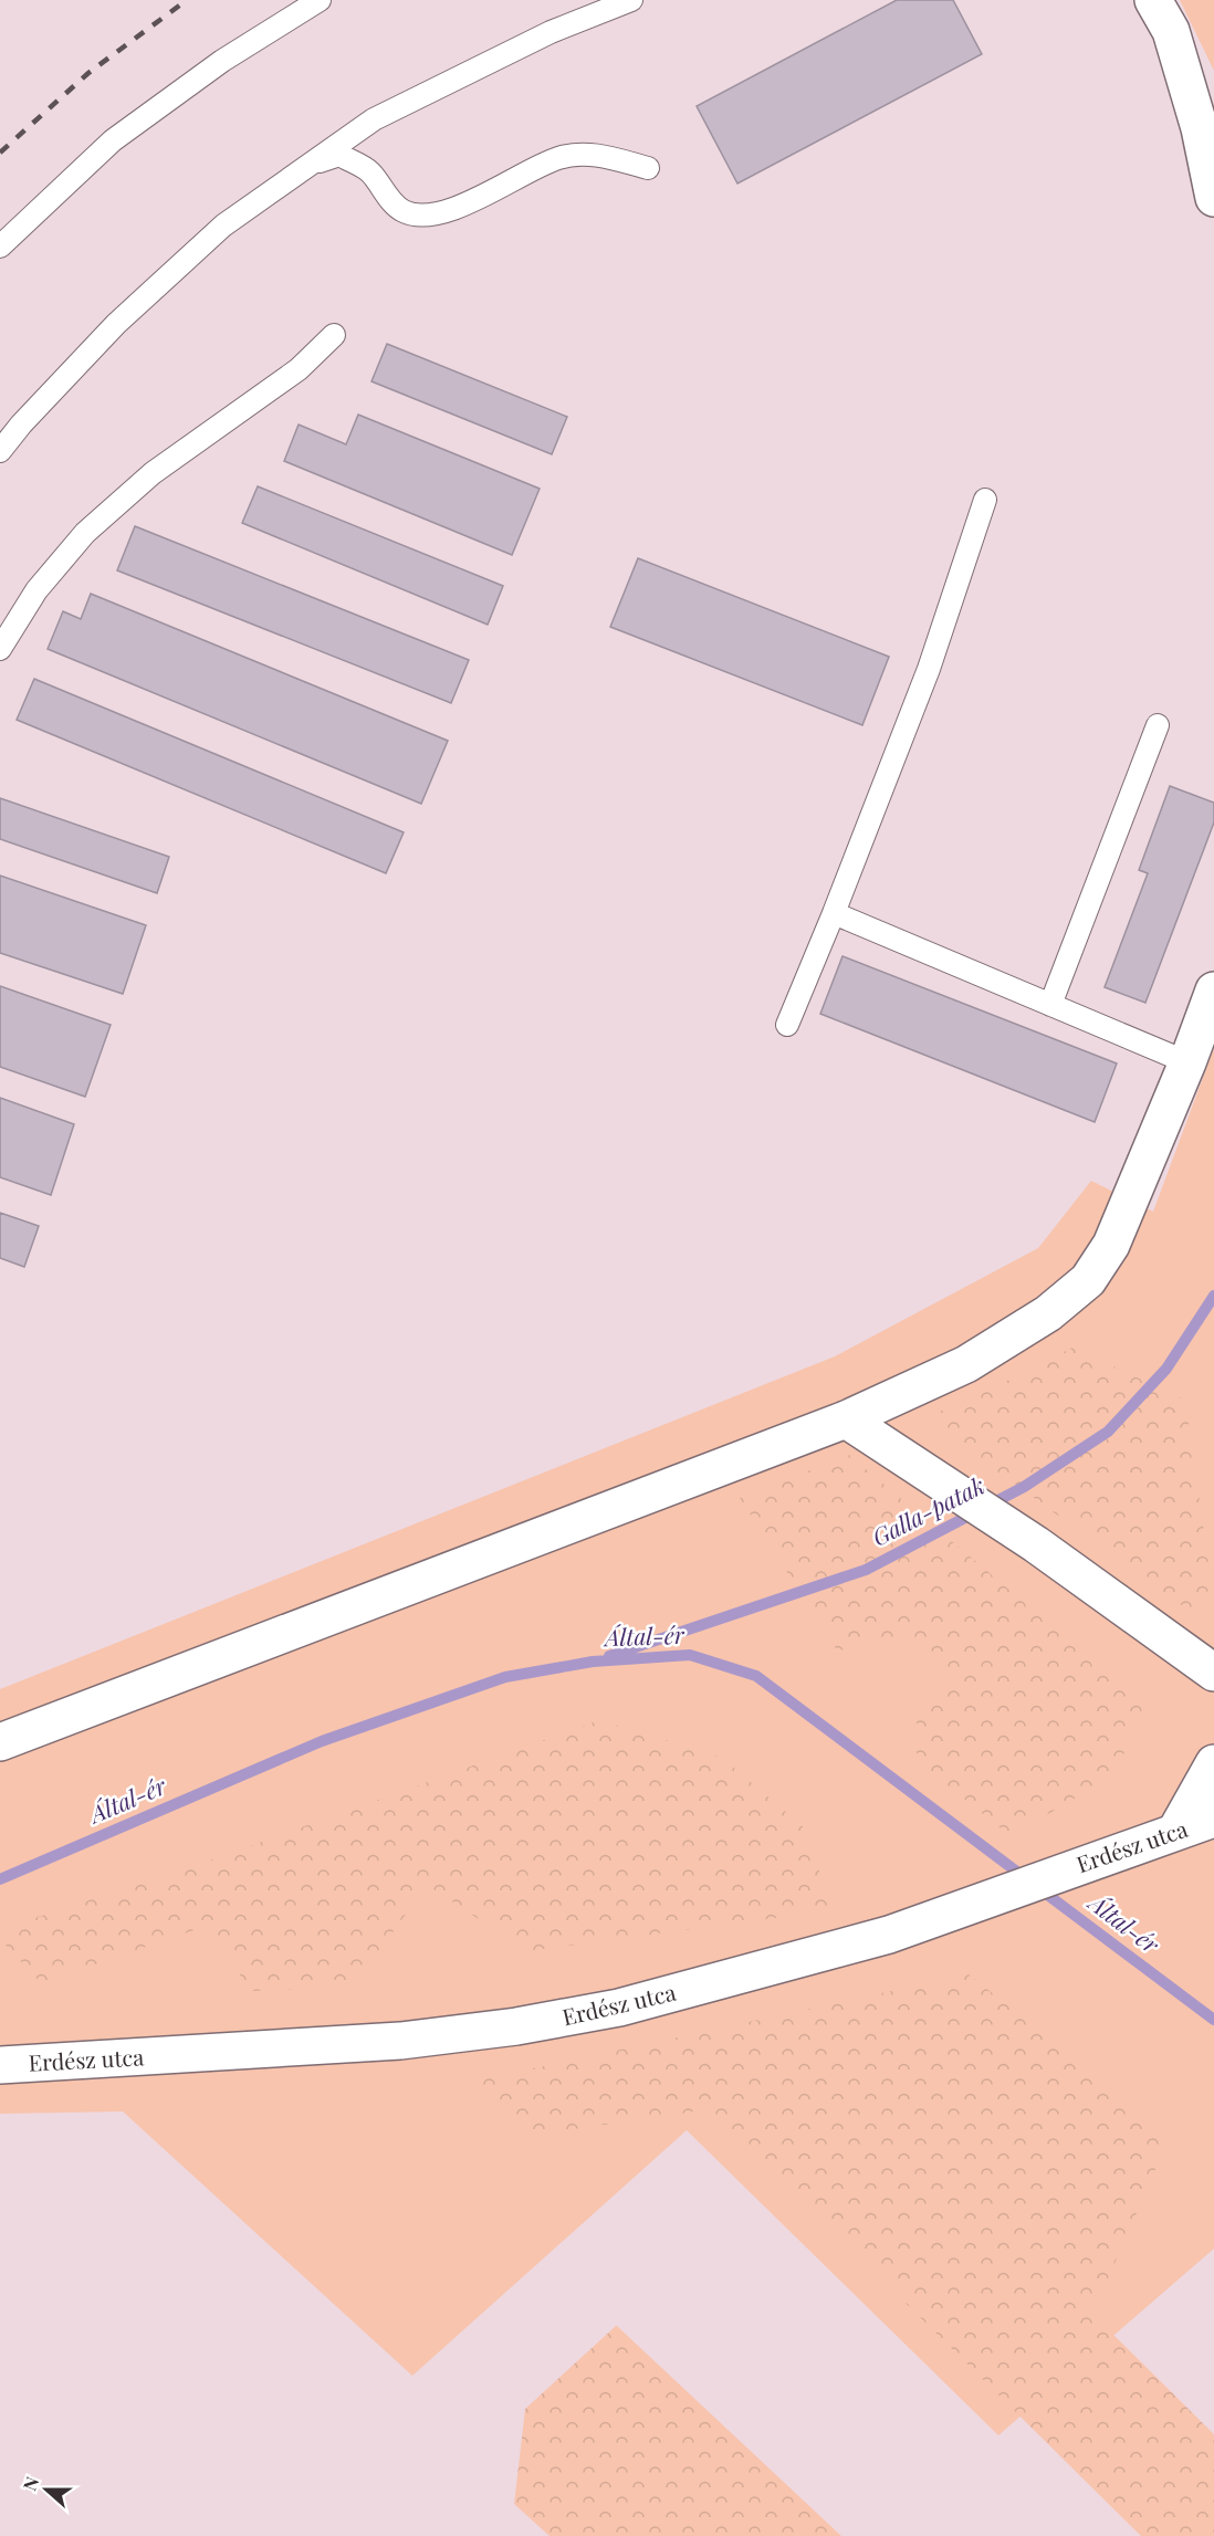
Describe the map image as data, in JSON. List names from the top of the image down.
{
  "streets": {
    "street": ["Erdész utca"]
  },
  "water": ["Galla-patak", "Által-ér"],
  "north": "left"
}
